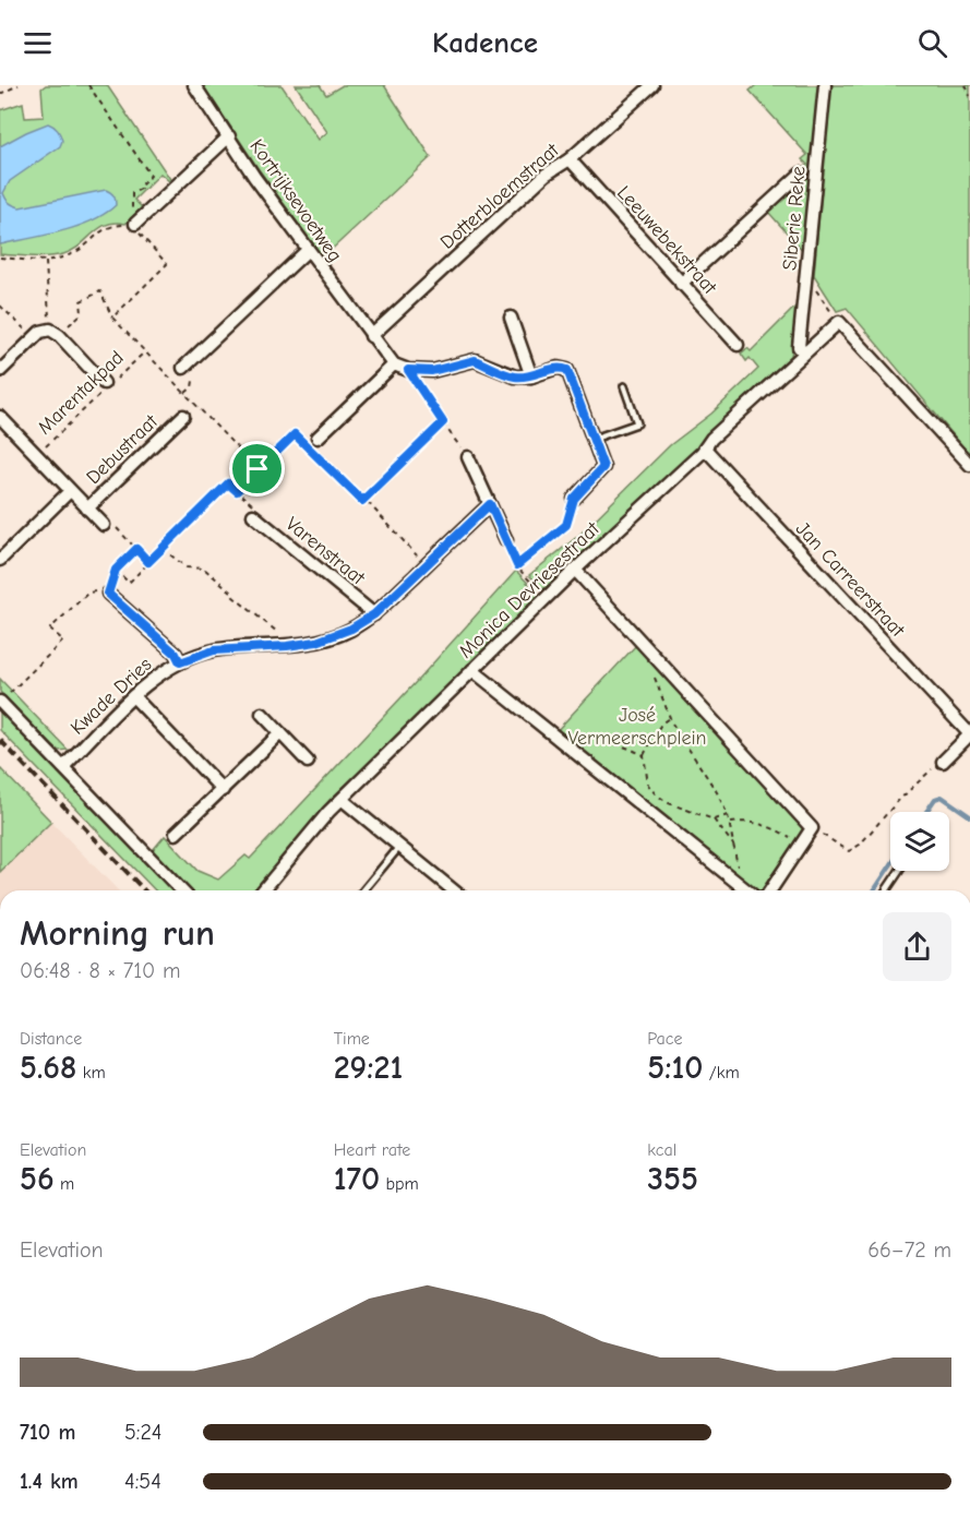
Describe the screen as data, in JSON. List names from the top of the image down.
{
  "streets": {
    "street": [
      "Dotterbloemstraat",
      "Kortrijksevoetweg",
      "Siberie Reke",
      "Leeuwebekstraat",
      "Debustraat",
      "Varenstraat",
      "Jan Carreerstraat",
      "Monica Devriesestraat",
      "Kwade Dries"
    ],
    "path": ["Marentakpad"]
  },
  "crossings": [
    ["Dotterbloemstraat", "Kortrijksevoetweg"],
    ["Dotterbloemstraat", "Leeuwebekstraat"],
    ["Siberie Reke", "Monica Devriesestraat"],
    ["Marentakpad", "Debustraat"],
    ["Varenstraat", "Kwade Dries"],
    ["Jan Carreerstraat", "Monica Devriesestraat"]
  ],
  "parks": ["José Vermeerschplein"],
  "page": {
    "header": "Kadence",
    "heading": ["Morning run", "06:48 · 8 × 710 m"],
    "stats": [
      ["Distance", "5.68 km"],
      ["Time", "29:21"],
      ["Pace", "5:10 /km"],
      ["Elevation", "56 m"],
      ["Heart rate", "170 bpm"],
      ["kcal", "355"]
    ],
    "chart": ["Elevation", "66–72 m"],
    "list": [
      {
        "name": "710 m",
        "note": "5:24"
      },
      {
        "name": "1.4 km",
        "note": "4:54"
      }
    ]
  }
}
